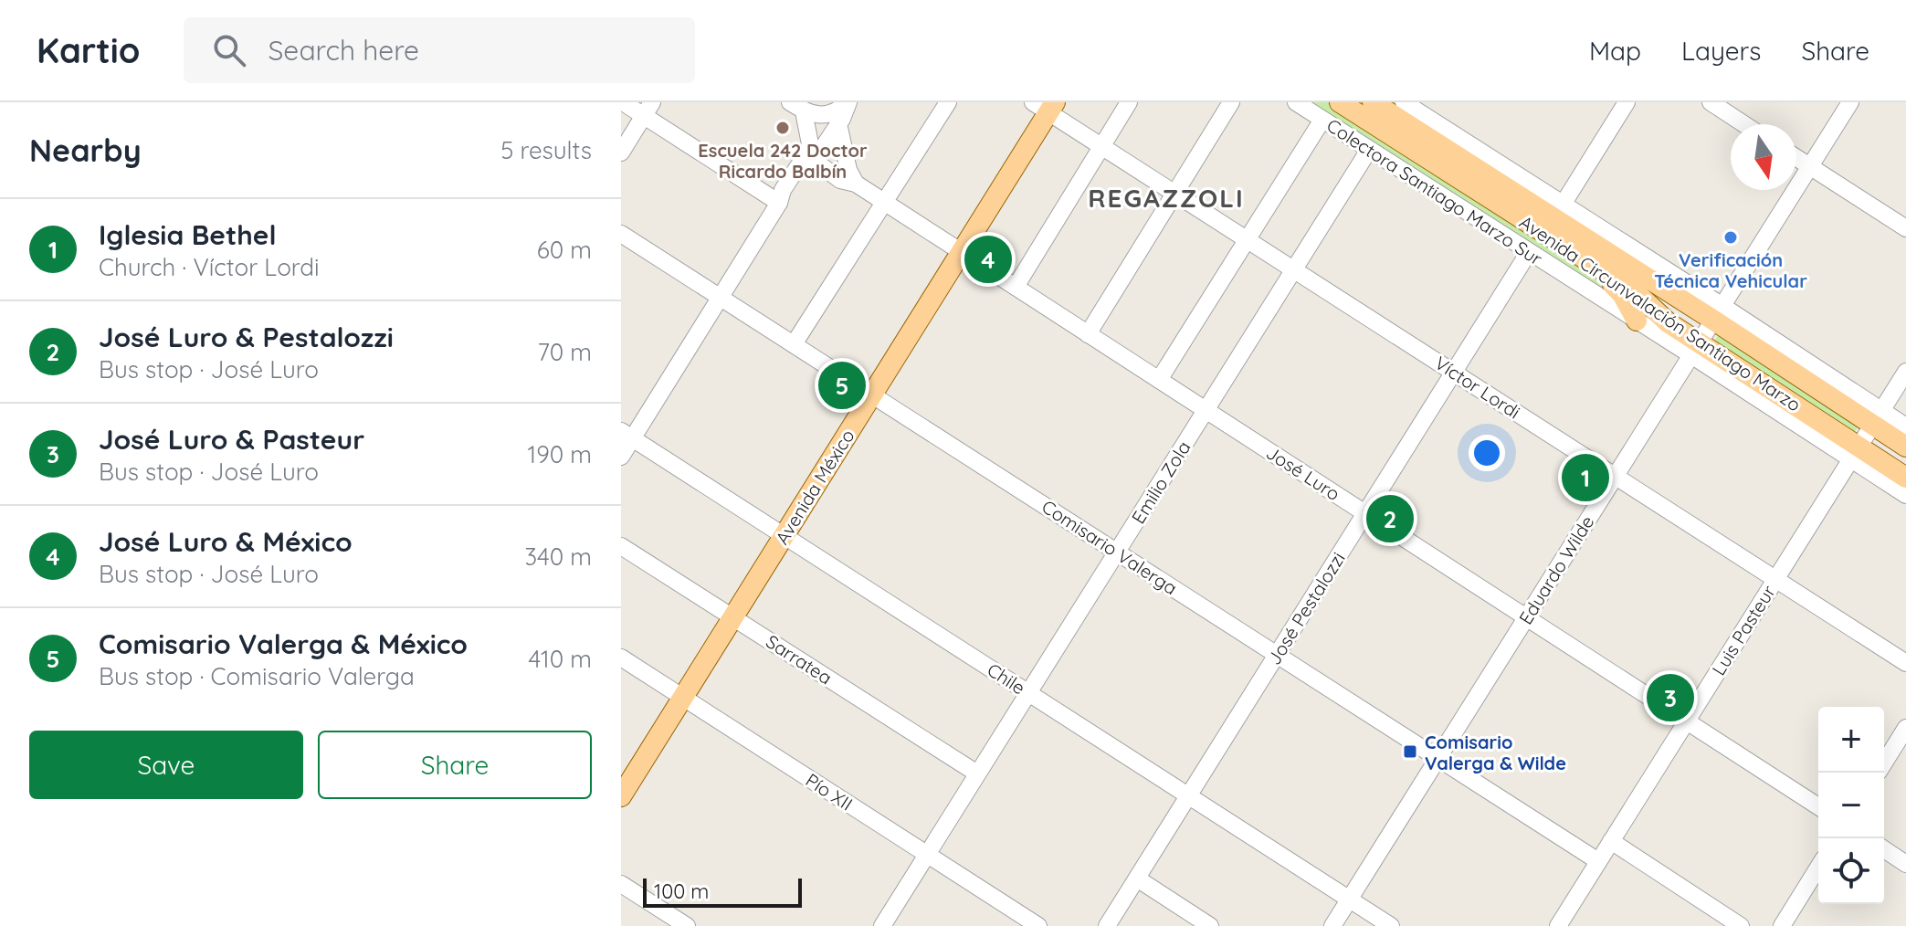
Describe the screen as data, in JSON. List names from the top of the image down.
{
  "streets": {
    "main road": ["Avenida Circunvalación Santiago Marzo", "Avenida México"],
    "street": [
      "Colectora Santiago Marzo Sur",
      "Víctor Lordi",
      "José Luro",
      "Emilio Zola",
      "Comisario Valerga",
      "Eduardo Wilde",
      "José Pestalozzi",
      "Luis Pasteur",
      "Sarratea",
      "Chile",
      "Pío XII"
    ]
  },
  "crossings": [
    ["Colectora Santiago Marzo Sur", "Avenida Circunvalación Santiago Marzo"],
    ["Colectora Santiago Marzo Sur", "Emilio Zola"],
    ["Colectora Santiago Marzo Sur", "Eduardo Wilde"],
    ["Colectora Santiago Marzo Sur", "José Pestalozzi"],
    ["Avenida Circunvalación Santiago Marzo", "Eduardo Wilde"],
    ["Avenida Circunvalación Santiago Marzo", "Luis Pasteur"],
    ["Víctor Lordi", "Emilio Zola"],
    ["Víctor Lordi", "Avenida México"],
    ["Víctor Lordi", "Eduardo Wilde"],
    ["Víctor Lordi", "José Pestalozzi"],
    ["Víctor Lordi", "Luis Pasteur"],
    ["José Luro", "Emilio Zola"],
    ["José Luro", "Avenida México"],
    ["José Luro", "Eduardo Wilde"],
    ["José Luro", "José Pestalozzi"],
    ["José Luro", "Luis Pasteur"],
    ["Emilio Zola", "Comisario Valerga"],
    ["Emilio Zola", "Sarratea"],
    ["Emilio Zola", "Chile"],
    ["Emilio Zola", "Pío XII"],
    ["Avenida México", "Comisario Valerga"],
    ["Avenida México", "Sarratea"],
    ["Avenida México", "Chile"],
    ["Avenida México", "Pío XII"],
    ["Comisario Valerga", "Eduardo Wilde"],
    ["Comisario Valerga", "José Pestalozzi"],
    ["Comisario Valerga", "Luis Pasteur"],
    ["Eduardo Wilde", "Chile"],
    ["José Pestalozzi", "Chile"]
  ],
  "districts": ["REGAZZOLI"],
  "places": {
    "other": ["Escuela 242 Doctor Ricardo Balbín", "Verificación Técnica Vehicular"],
    "transit": ["Comisario Valerga & Wilde"]
  },
  "scale_bar": "100 m",
  "north": "bottom",
  "page": {
    "header": "Kartio",
    "search": "Search here",
    "nav": ["Map", "Layers", "Share"],
    "heading": ["Nearby", "5 results"],
    "list": [
      {
        "mark": "1",
        "name": "Iglesia Bethel",
        "note": "Church · Víctor Lordi",
        "value": "60 m"
      },
      {
        "mark": "2",
        "name": "José Luro & Pestalozzi",
        "note": "Bus stop · José Luro",
        "value": "70 m"
      },
      {
        "mark": "3",
        "name": "José Luro & Pasteur",
        "note": "Bus stop · José Luro",
        "value": "190 m"
      },
      {
        "mark": "4",
        "name": "José Luro & México",
        "note": "Bus stop · José Luro",
        "value": "340 m"
      },
      {
        "mark": "5",
        "name": "Comisario Valerga & México",
        "note": "Bus stop · Comisario Valerga",
        "value": "410 m"
      }
    ],
    "pins": [
      "4",
      "5",
      "1",
      "2",
      "3"
    ],
    "map_buttons": ["+", "−"],
    "buttons": ["Save", "Share"],
    "scale": "100 m"
  }
}
